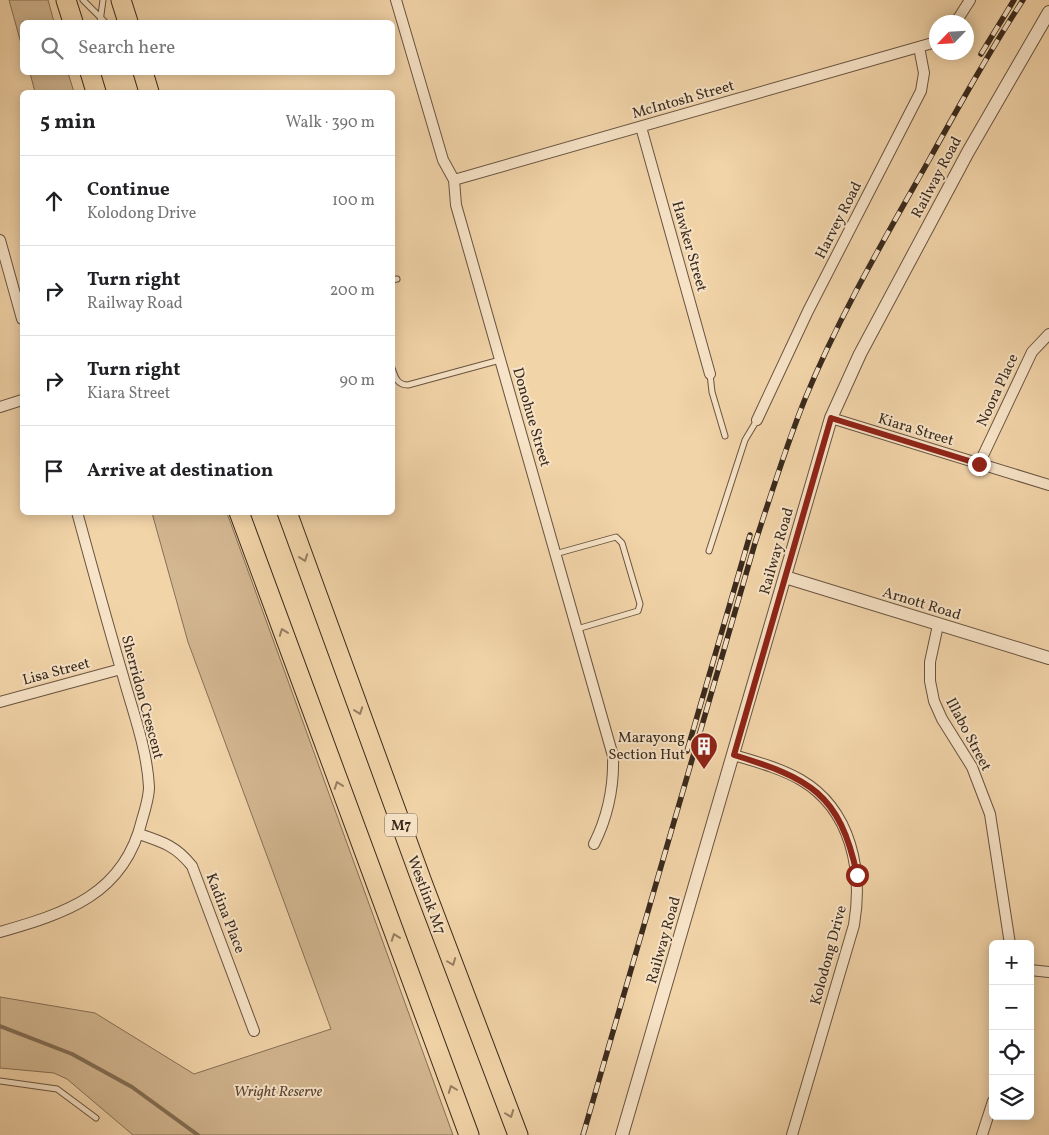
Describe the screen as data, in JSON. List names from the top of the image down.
{
  "streets": {
    "highway": ["M7", "Westlink M7"],
    "street": [
      "McIntosh Street",
      "Railway Road",
      "Harvey Road",
      "Hawker Street",
      "Noora Place",
      "Donohue Street",
      "Kiara Street",
      "Arnott Road",
      "Lisa Street",
      "Sherridon Crescent",
      "Illabo Street",
      "Kadina Place",
      "Kolodong Drive"
    ]
  },
  "crossings": [
    ["McIntosh Street", "Harvey Road"],
    ["McIntosh Street", "Hawker Street"],
    ["McIntosh Street", "Donohue Street"],
    ["Railway Road", "Kiara Street"],
    ["Railway Road", "Arnott Road"],
    ["Railway Road", "Kolodong Drive"],
    ["Noora Place", "Kiara Street"],
    ["Arnott Road", "Illabo Street"],
    ["Lisa Street", "Sherridon Crescent"],
    ["Sherridon Crescent", "Kadina Place"]
  ],
  "parks": ["Wright Reserve"],
  "places": {
    "building": ["Marayong Section Hut"]
  },
  "north": "bottom left",
  "page": {
    "search": "Search here",
    "heading": ["5 min", "Walk · 390 m"],
    "list": [
      ["Continue", "Kolodong Drive", "100 m"],
      ["Turn right", "Railway Road", "200 m"],
      ["Turn right", "Kiara Street", "90 m"],
      "Arrive at destination"
    ],
    "map_buttons": ["+", "−"]
  }
}
